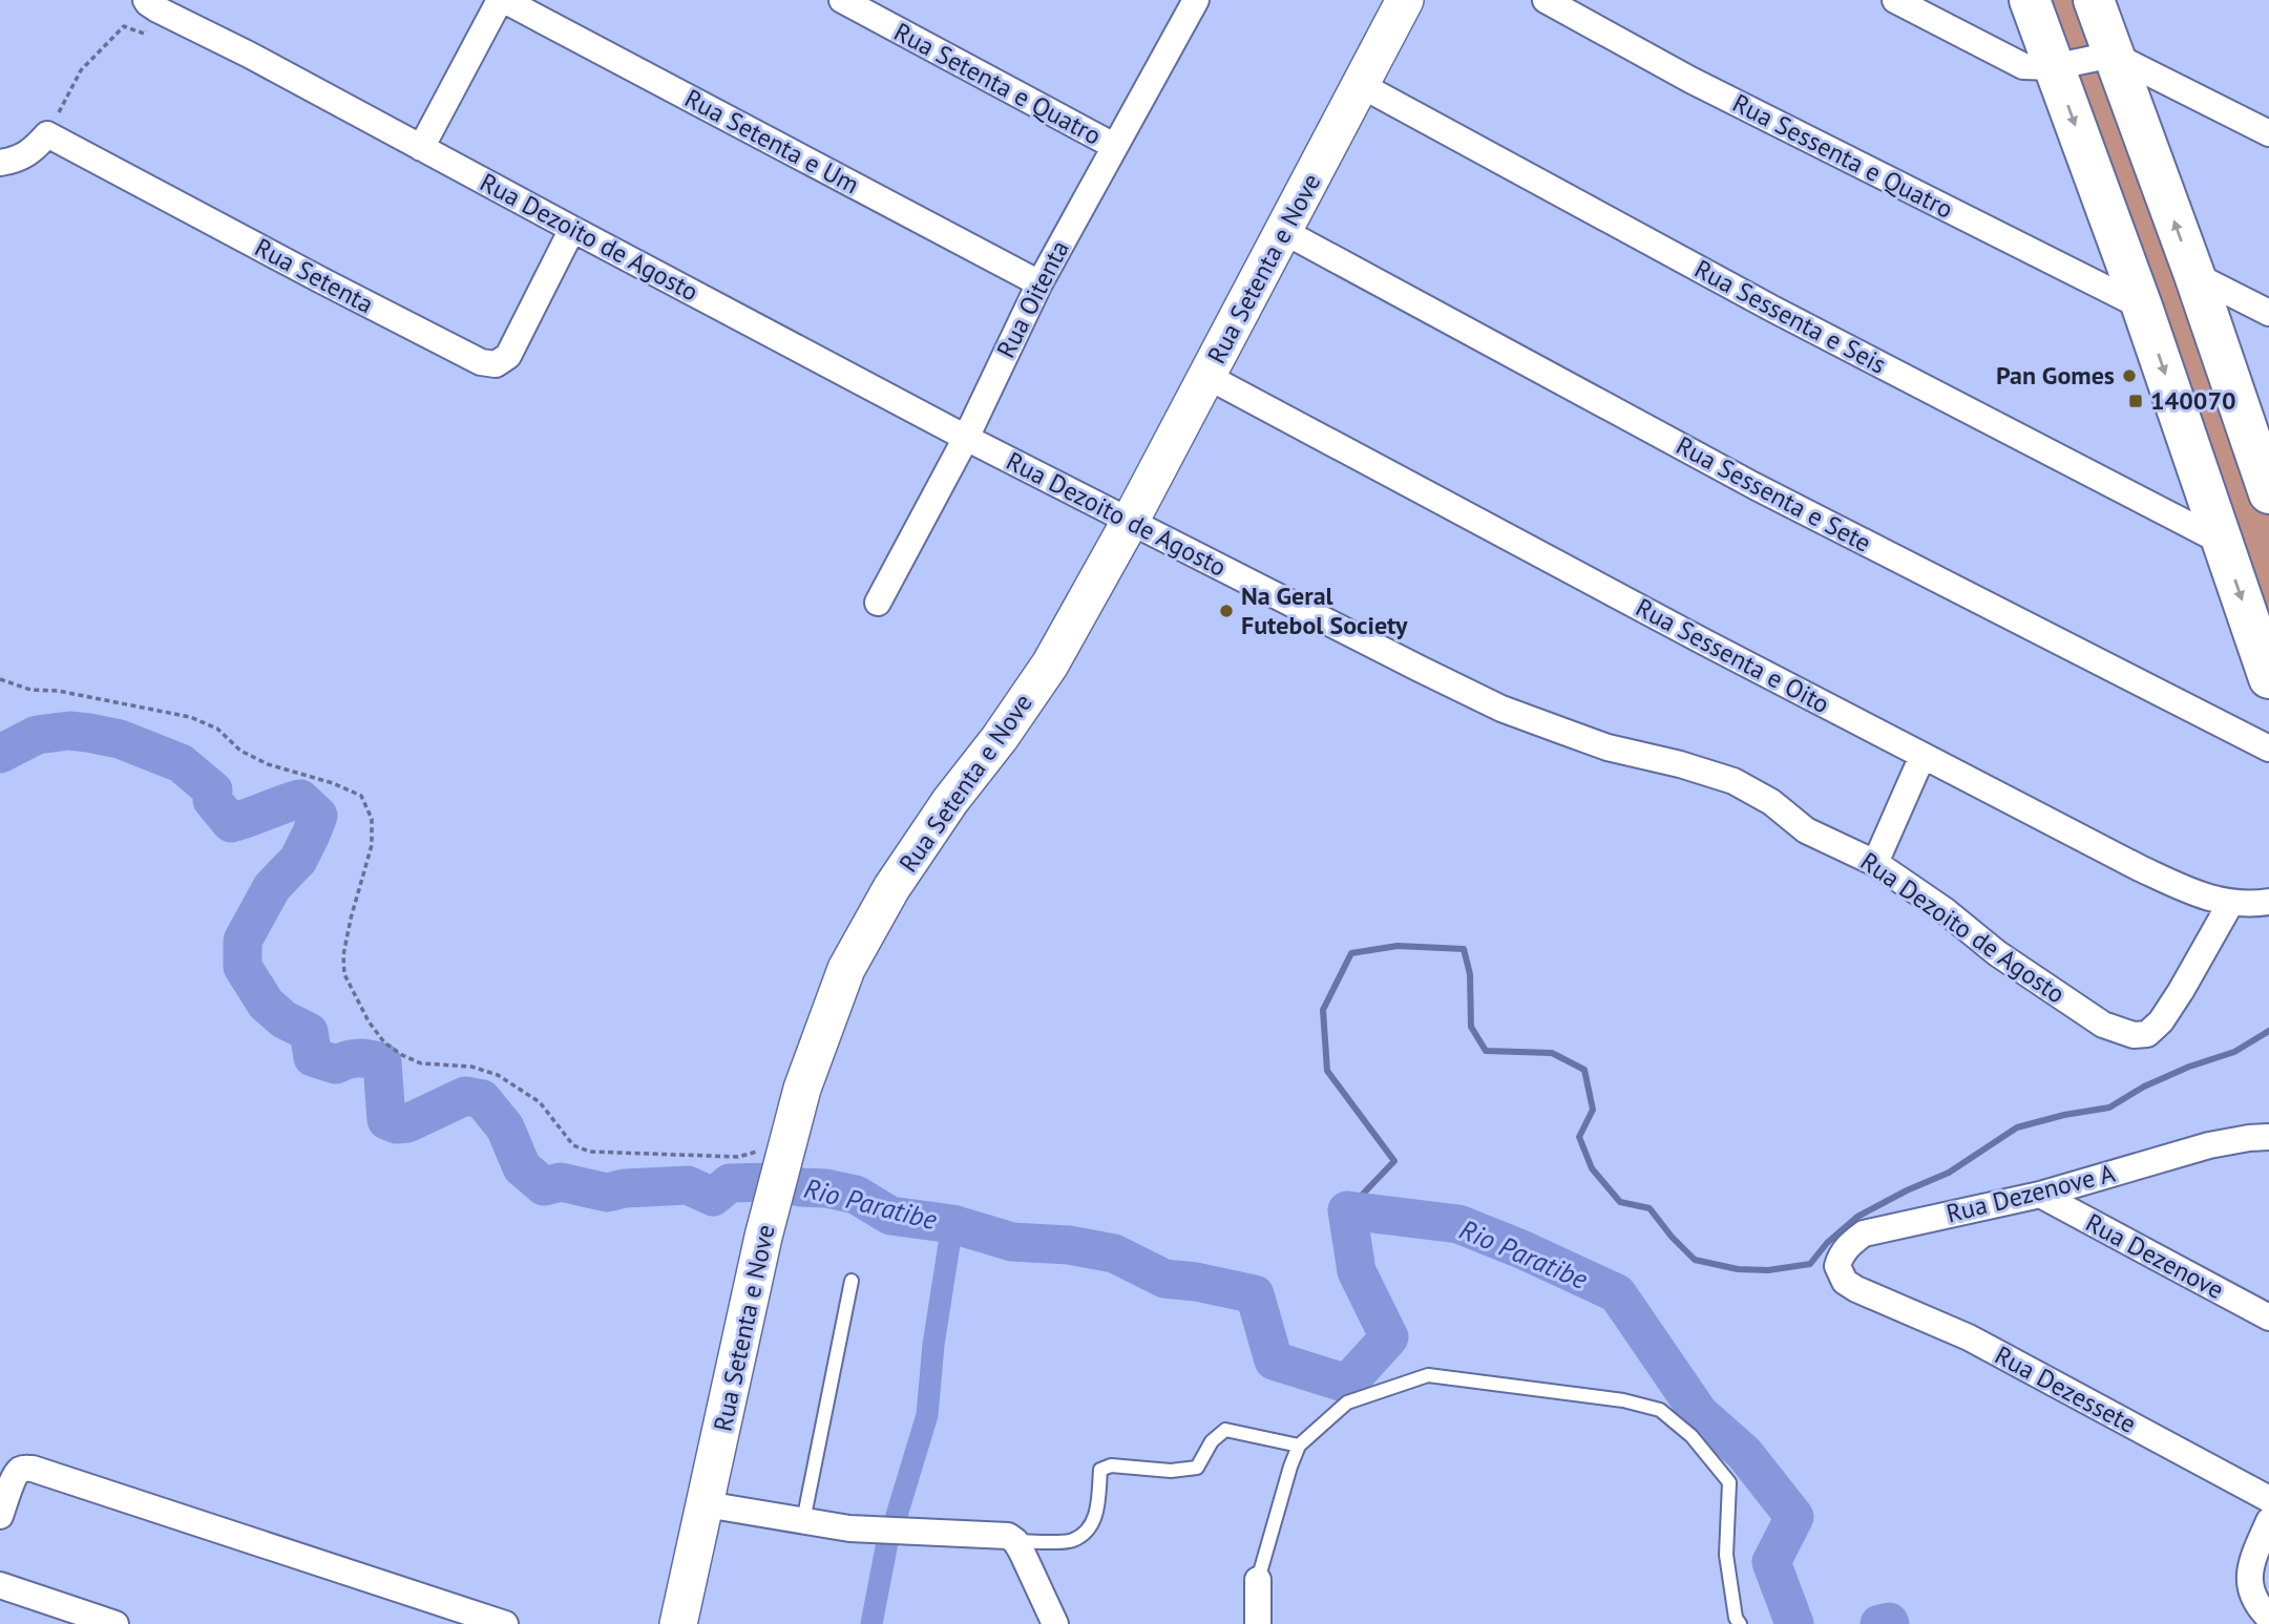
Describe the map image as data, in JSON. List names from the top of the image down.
{
  "streets": {
    "street": [
      "Rua Setenta e Quatro",
      "Rua Setenta e Um",
      "Rua Sessenta e Quatro",
      "Rua Dezoito de Agosto",
      "Rua Setenta e Nove",
      "Rua Setenta",
      "Rua Oitenta",
      "Rua Sessenta e Seis",
      "Rua Sessenta e Sete",
      "Rua Sessenta e Oito",
      "Rua Dezenove A",
      "Rua Dezenove",
      "Rua Dezessete"
    ]
  },
  "crossings": [
    ["Rua Setenta e Quatro", "Rua Oitenta"],
    ["Rua Setenta e Um", "Rua Oitenta"],
    ["Rua Dezoito de Agosto", "Rua Setenta e Nove"],
    ["Rua Dezoito de Agosto", "Rua Setenta"],
    ["Rua Dezoito de Agosto", "Rua Oitenta"],
    ["Rua Dezoito de Agosto", "Rua Sessenta e Oito"],
    ["Rua Setenta e Nove", "Rua Sessenta e Seis"],
    ["Rua Setenta e Nove", "Rua Sessenta e Sete"],
    ["Rua Setenta e Nove", "Rua Sessenta e Oito"],
    ["Rua Dezenove A", "Rua Dezenove"],
    ["Rua Dezenove A", "Rua Dezessete"]
  ],
  "water": ["Rio Paratibe"],
  "places": {
    "other": ["Pan Gomes", "Na Geral Futebol Society"],
    "transit": ["140070"]
  }
}
